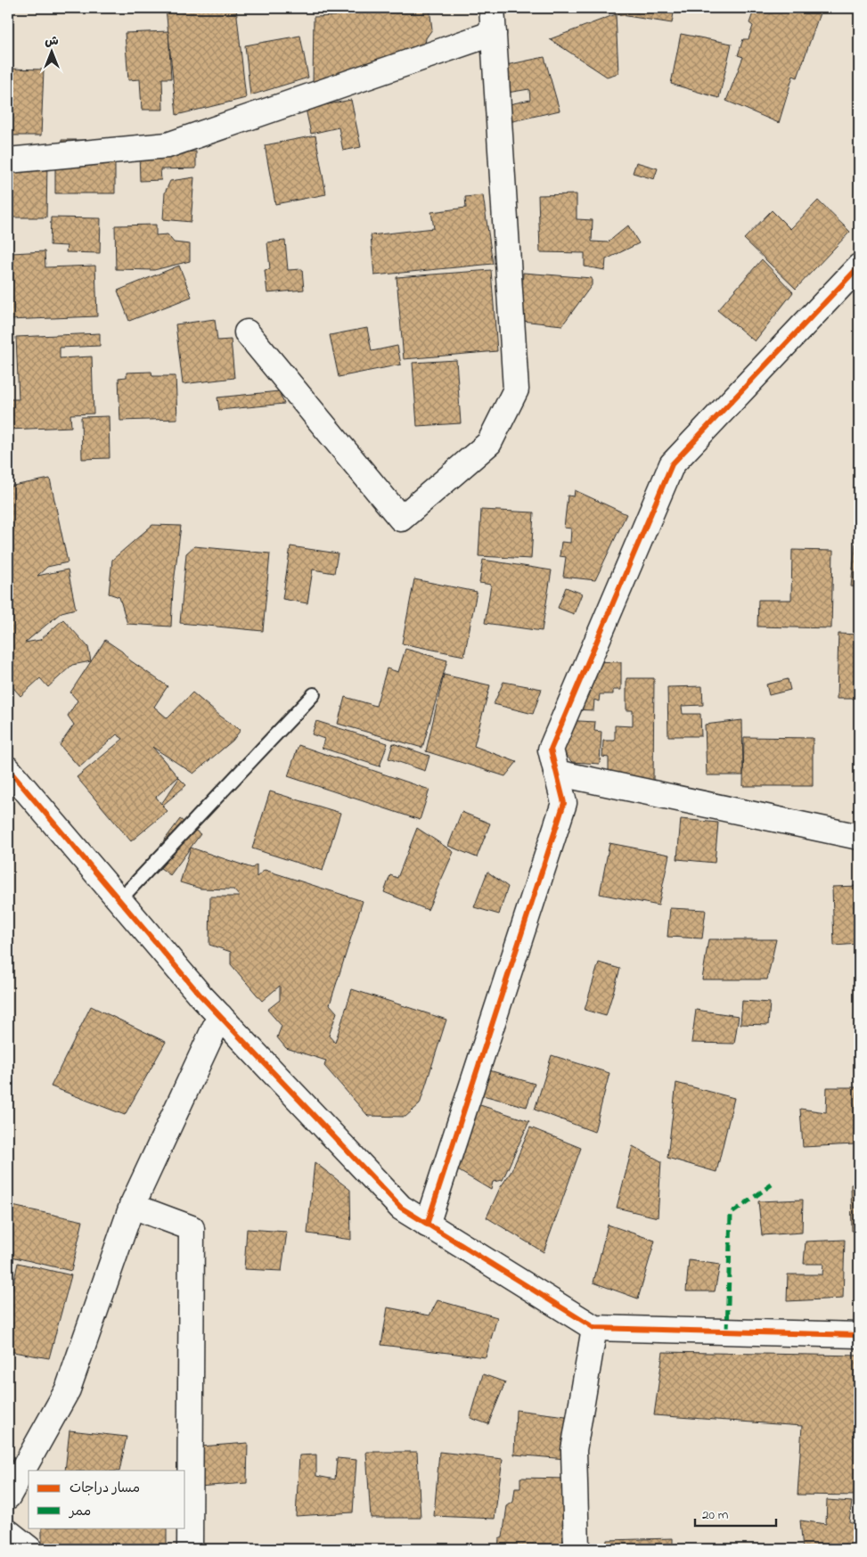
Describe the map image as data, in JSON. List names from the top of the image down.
{
  "legend": ["مسار دراجات", "ممر"],
  "scale_bar": "20 m",
  "north": "top"
}
